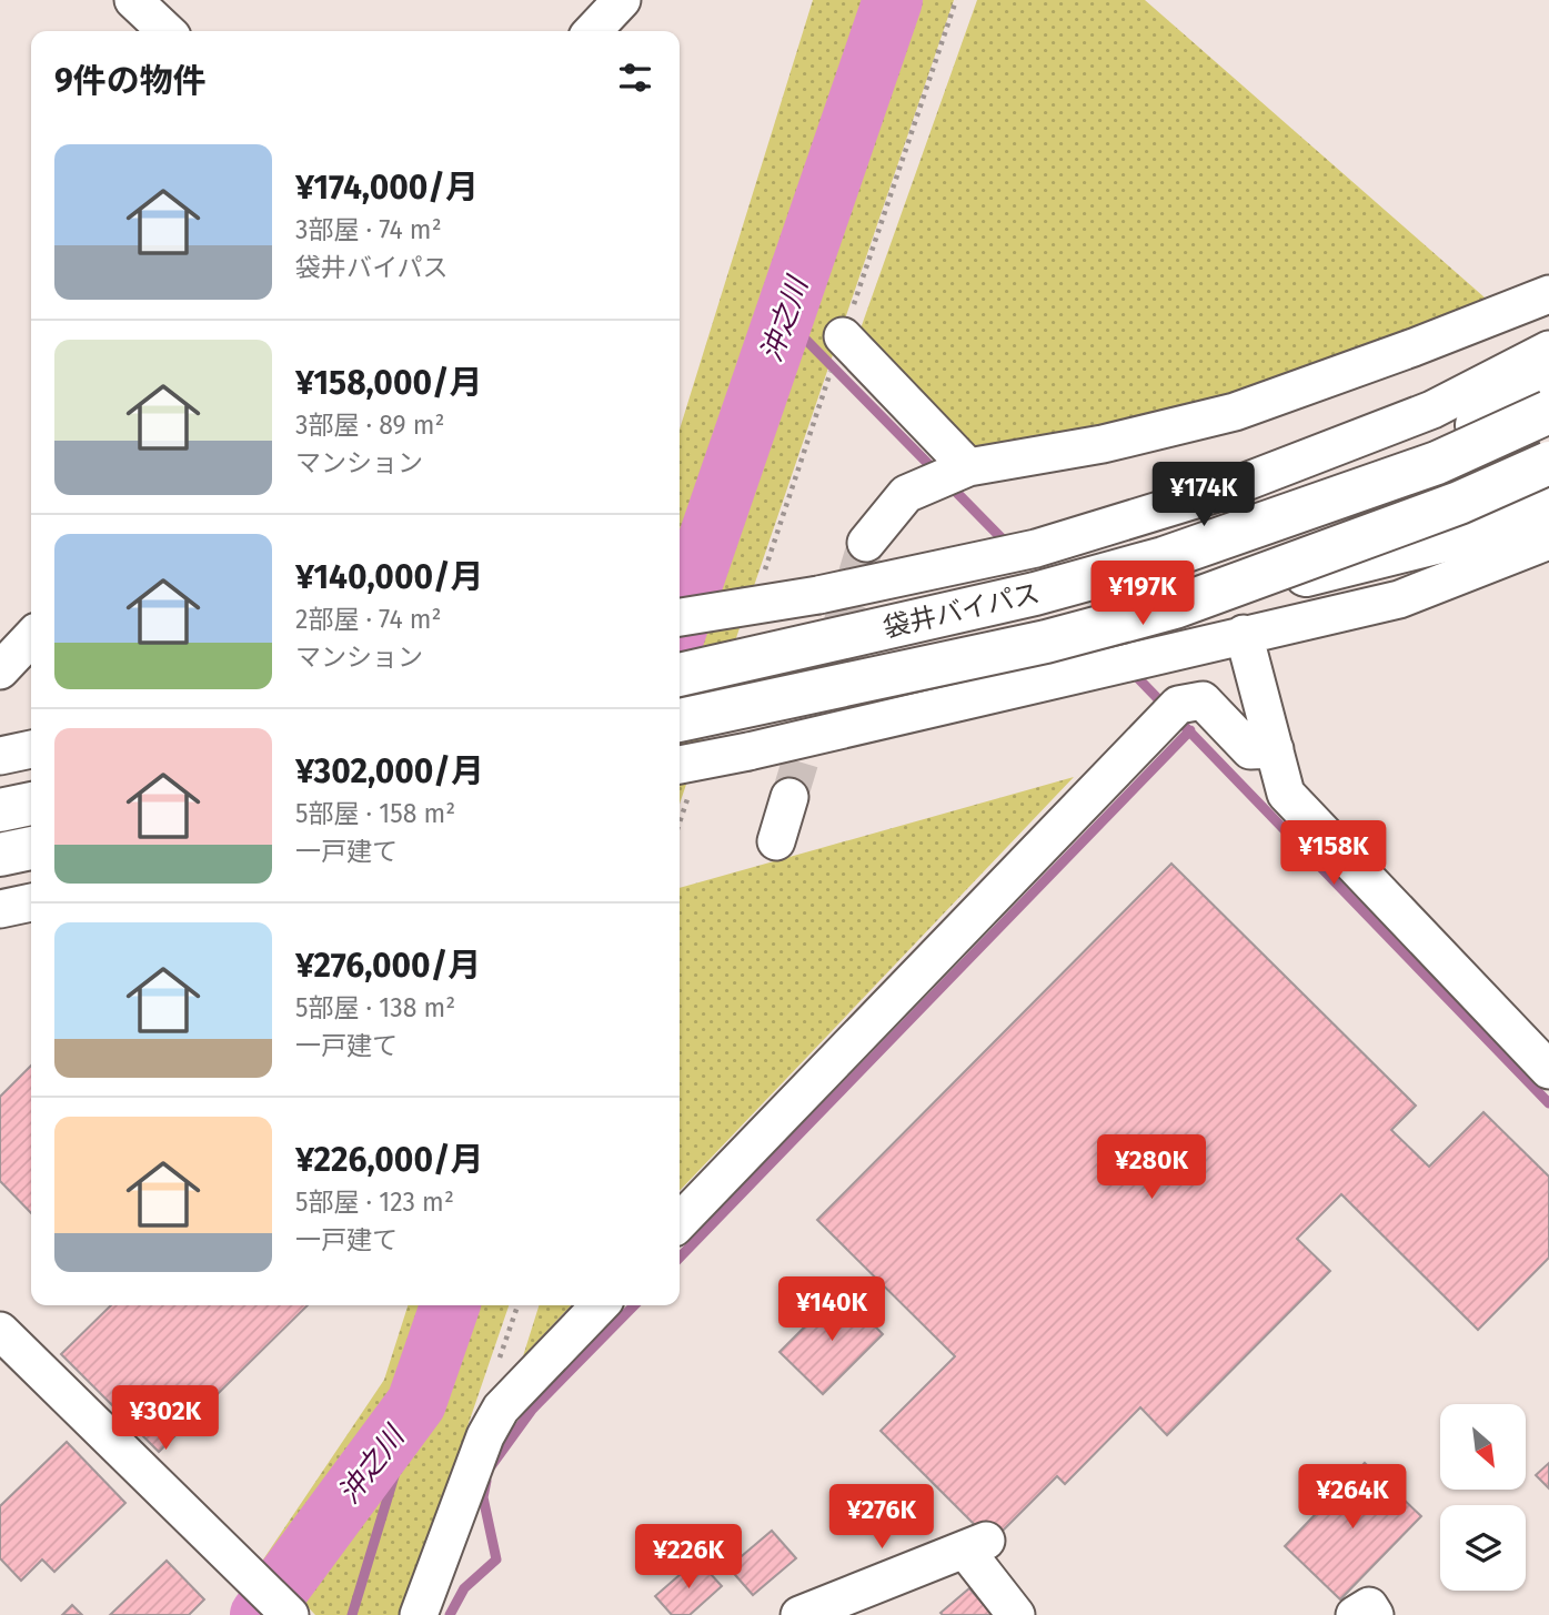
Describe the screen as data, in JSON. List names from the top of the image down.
{
  "streets": {
    "highway": ["袋井バイパス"]
  },
  "water": ["沖之川"],
  "north": "bottom right",
  "page": {
    "heading": "9件の物件",
    "list": [
      {
        "name": "¥174,000/月",
        "note": "3部屋 · 74 m² · 袋井バイパス"
      },
      {
        "name": "¥158,000/月",
        "note": "3部屋 · 89 m² · マンション"
      },
      {
        "name": "¥140,000/月",
        "note": "2部屋 · 74 m² · マンション"
      },
      {
        "name": "¥302,000/月",
        "note": "5部屋 · 158 m² · 一戸建て"
      },
      {
        "name": "¥276,000/月",
        "note": "5部屋 · 138 m² · 一戸建て"
      },
      {
        "name": "¥226,000/月",
        "note": "5部屋 · 123 m² · 一戸建て"
      }
    ],
    "price": [
      "¥174K",
      "¥197K",
      "¥158K",
      "¥280K",
      "¥140K",
      "¥302K",
      "¥264K",
      "¥276K",
      "¥226K"
    ]
  }
}
